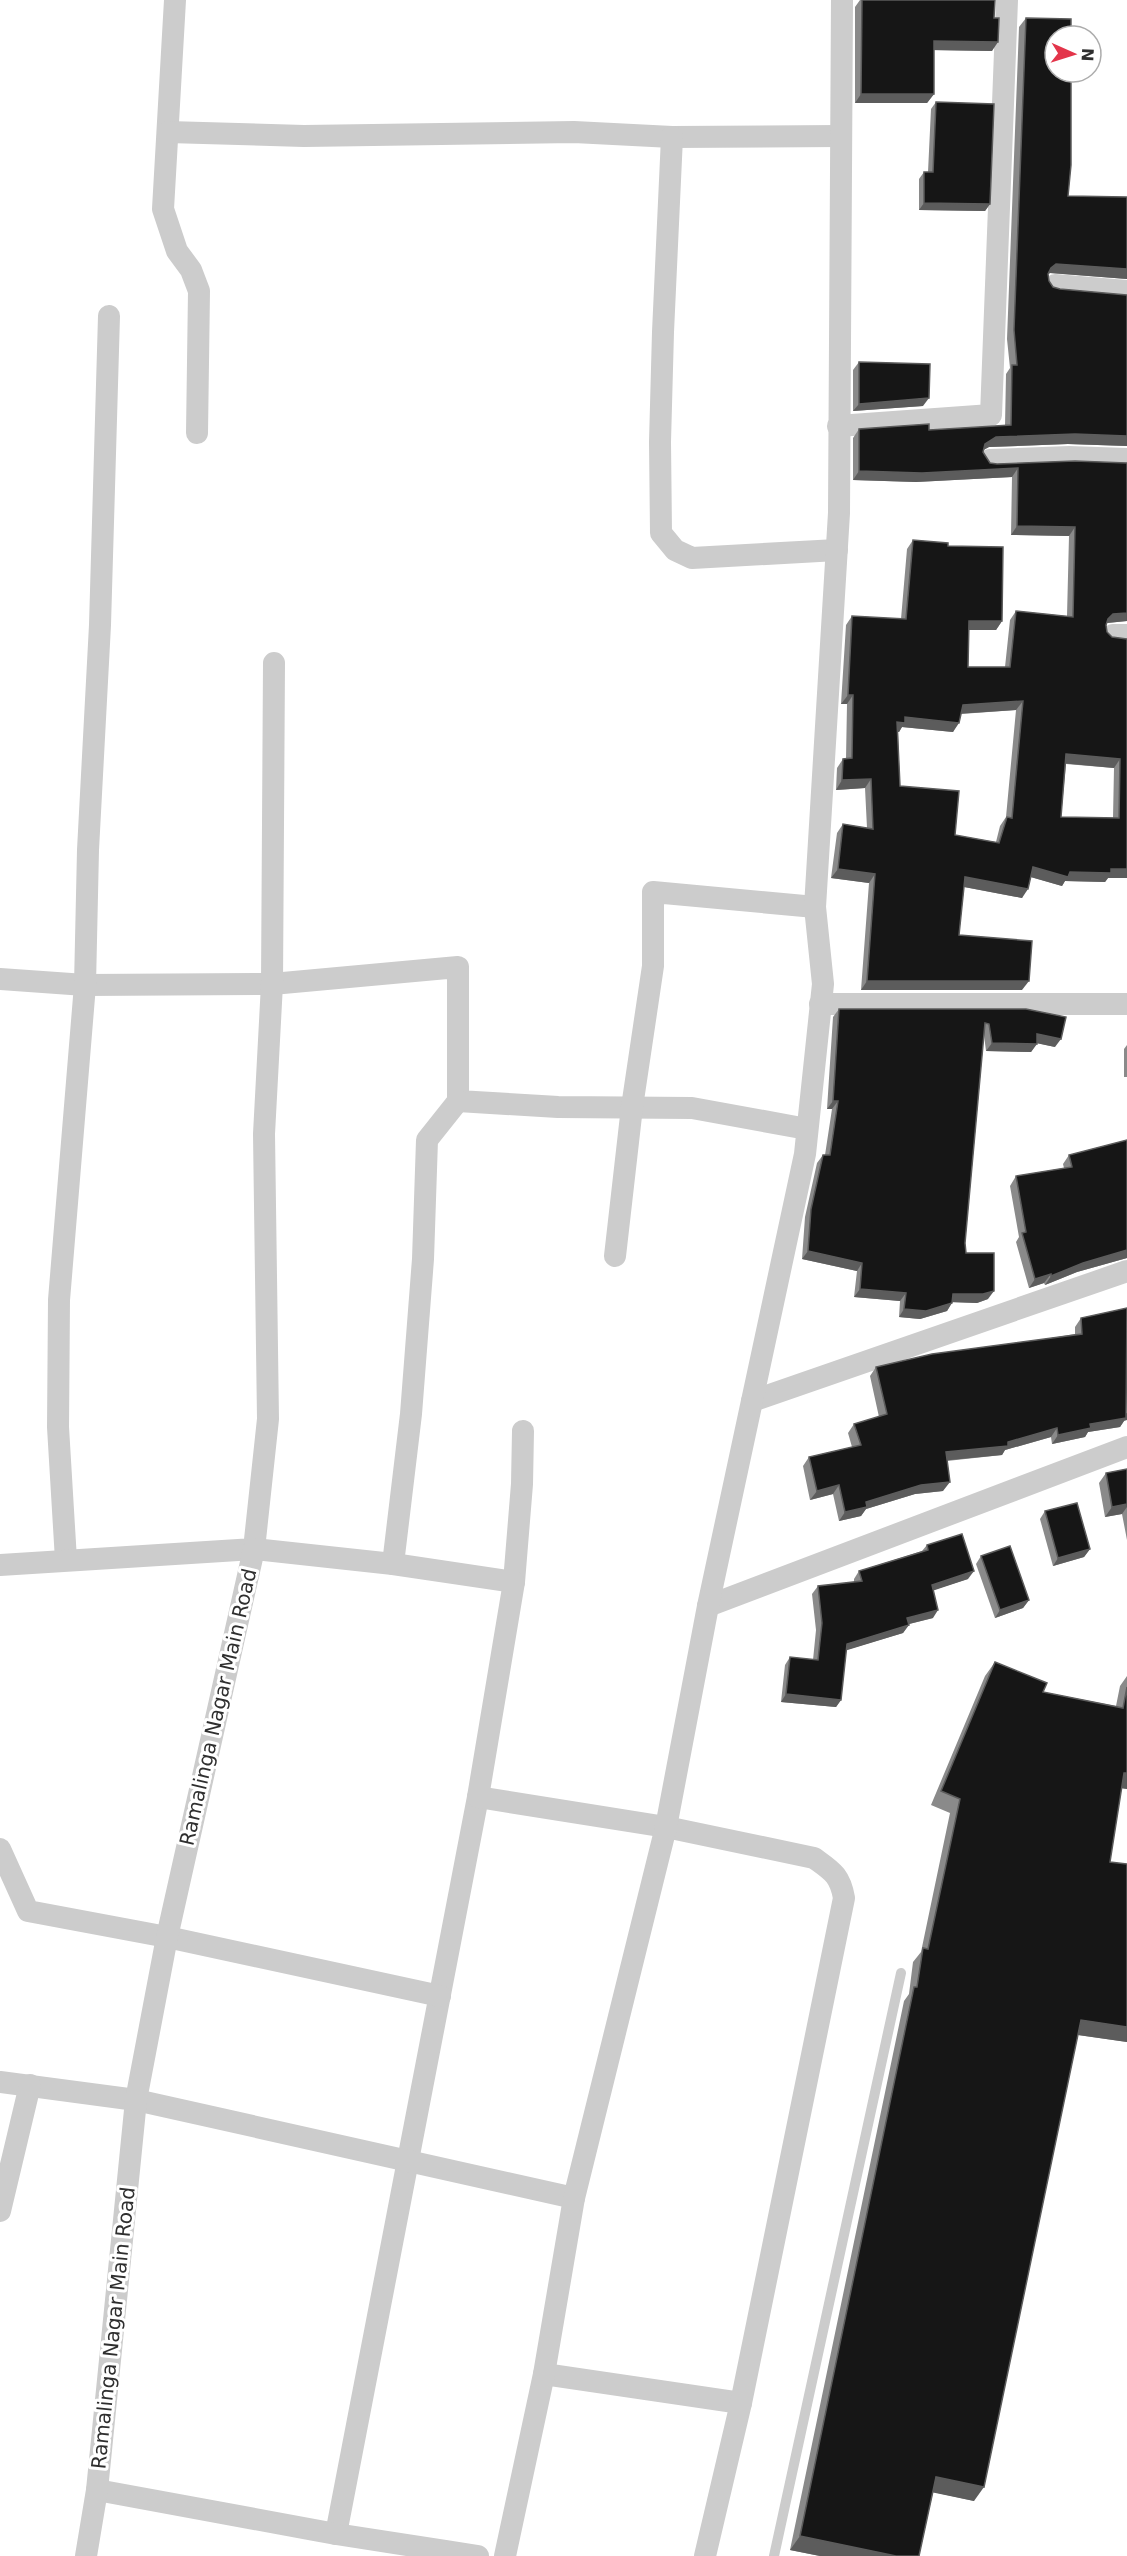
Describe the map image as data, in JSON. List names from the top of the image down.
{
  "streets": {
    "street": ["Ramalinga Nagar Main Road"]
  },
  "north": "right"
}
